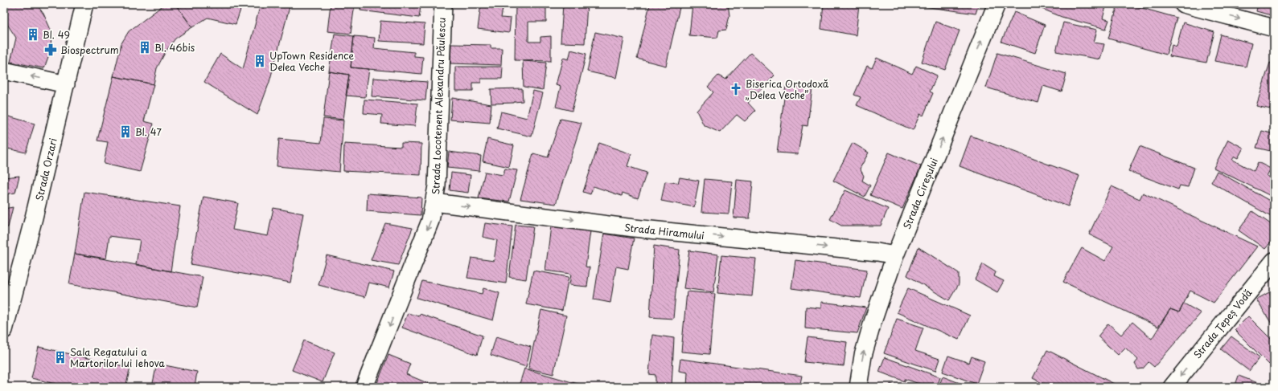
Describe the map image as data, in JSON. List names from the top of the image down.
{
  "streets": {
    "street": [
      "Strada Locotenent Alexandru Păulescu",
      "Strada Orzari",
      "Strada Cireșului",
      "Strada Hiramului",
      "Strada Țepeș Vodă"
    ]
  },
  "crossings": [
    ["Strada Locotenent Alexandru Păulescu", "Strada Hiramului"],
    ["Strada Cireșului", "Strada Hiramului"]
  ],
  "one_way": [
    "Strada Locotenent Alexandru Păulescu",
    "Strada Cireșului",
    "Strada Hiramului",
    "Strada Țepeș Vodă"
  ],
  "places": {
    "building": [
      "Bl. 49",
      "Bl. 46bis",
      "UpTown Residence Delea Veche",
      "Bl. 47",
      "Sala Regatului a Martorilor lui Iehova"
    ],
    "pharmacy": ["Biospectrum"],
    "church": ["Biserica Ortodoxă „Delea Veche”"]
  }
}
